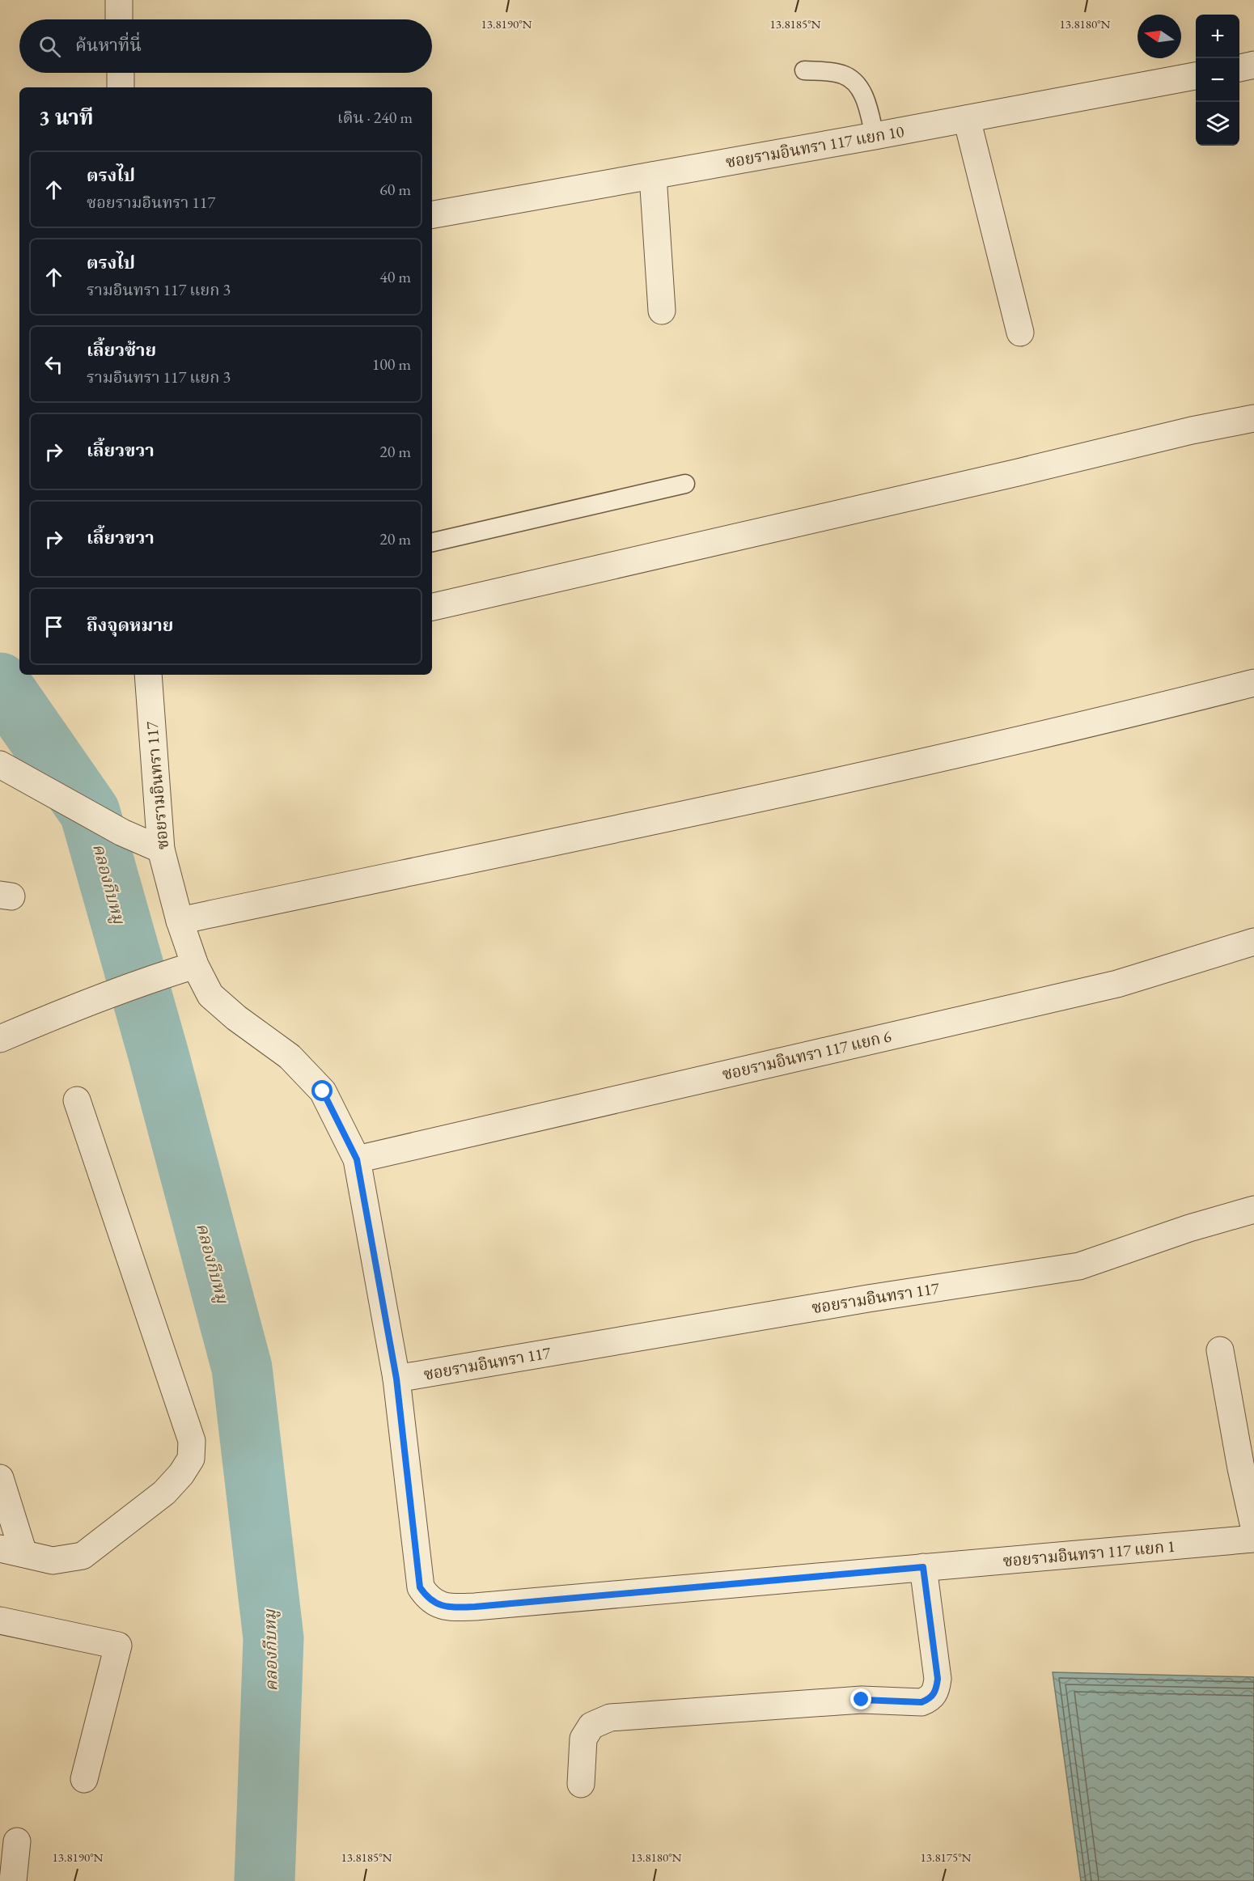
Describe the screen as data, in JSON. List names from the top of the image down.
{
  "streets": {
    "street": [
      "ซอยรามอินทรา 117 แยก 10",
      "ซอยรามอินทรา 117",
      "ซอยรามอินทรา 117 แยก 6",
      "ซอยรามอินทรา 117 แยก 1"
    ]
  },
  "crossings": [
    ["ซอยรามอินทรา 117", "ซอยรามอินทรา 117 แยก 6"],
    ["ซอยรามอินทรา 117", "ซอยรามอินทรา 117 แยก 1"]
  ],
  "water": ["คลองกีบหมู"],
  "north": "left",
  "page": {
    "map_buttons": ["+", "−"],
    "search": "ค้นหาที่นี่",
    "heading": ["3 นาที", "เดิน · 240 m"],
    "list": [
      ["ตรงไป", "ซอยรามอินทรา 117", "60 m"],
      ["ตรงไป", "รามอินทรา 117 แยก 3", "40 m"],
      ["เลี้ยวซ้าย", "รามอินทรา 117 แยก 3", "100 m"],
      ["เลี้ยวขวา", "20 m"],
      ["เลี้ยวขวา", "20 m"],
      "ถึงจุดหมาย"
    ]
  },
  "coordinates": [
    "13.8190°N",
    "13.8185°N",
    "13.8180°N",
    "13.8175°N"
  ]
}
